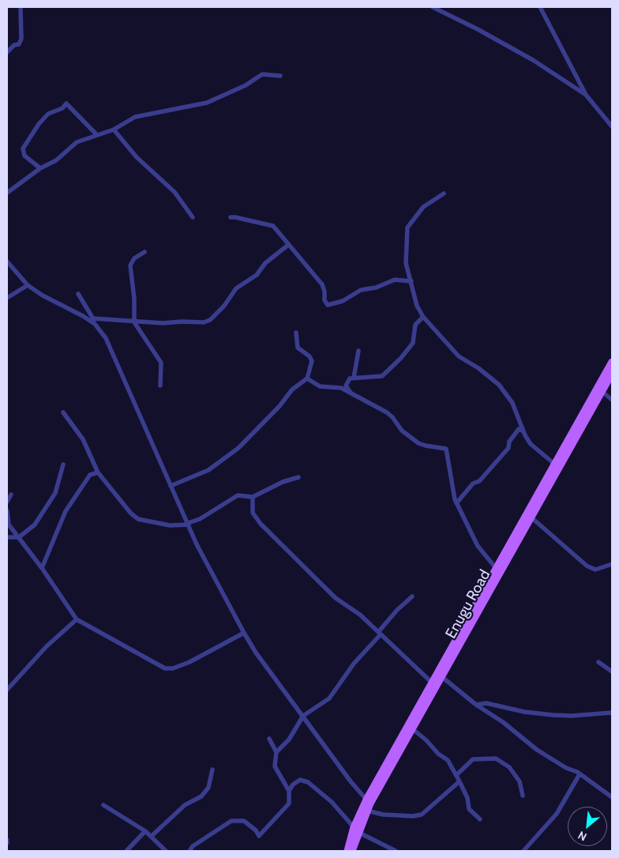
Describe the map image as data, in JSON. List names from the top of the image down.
{
  "streets": {
    "main road": ["Enugu Road"]
  },
  "north": "bottom left"
}
